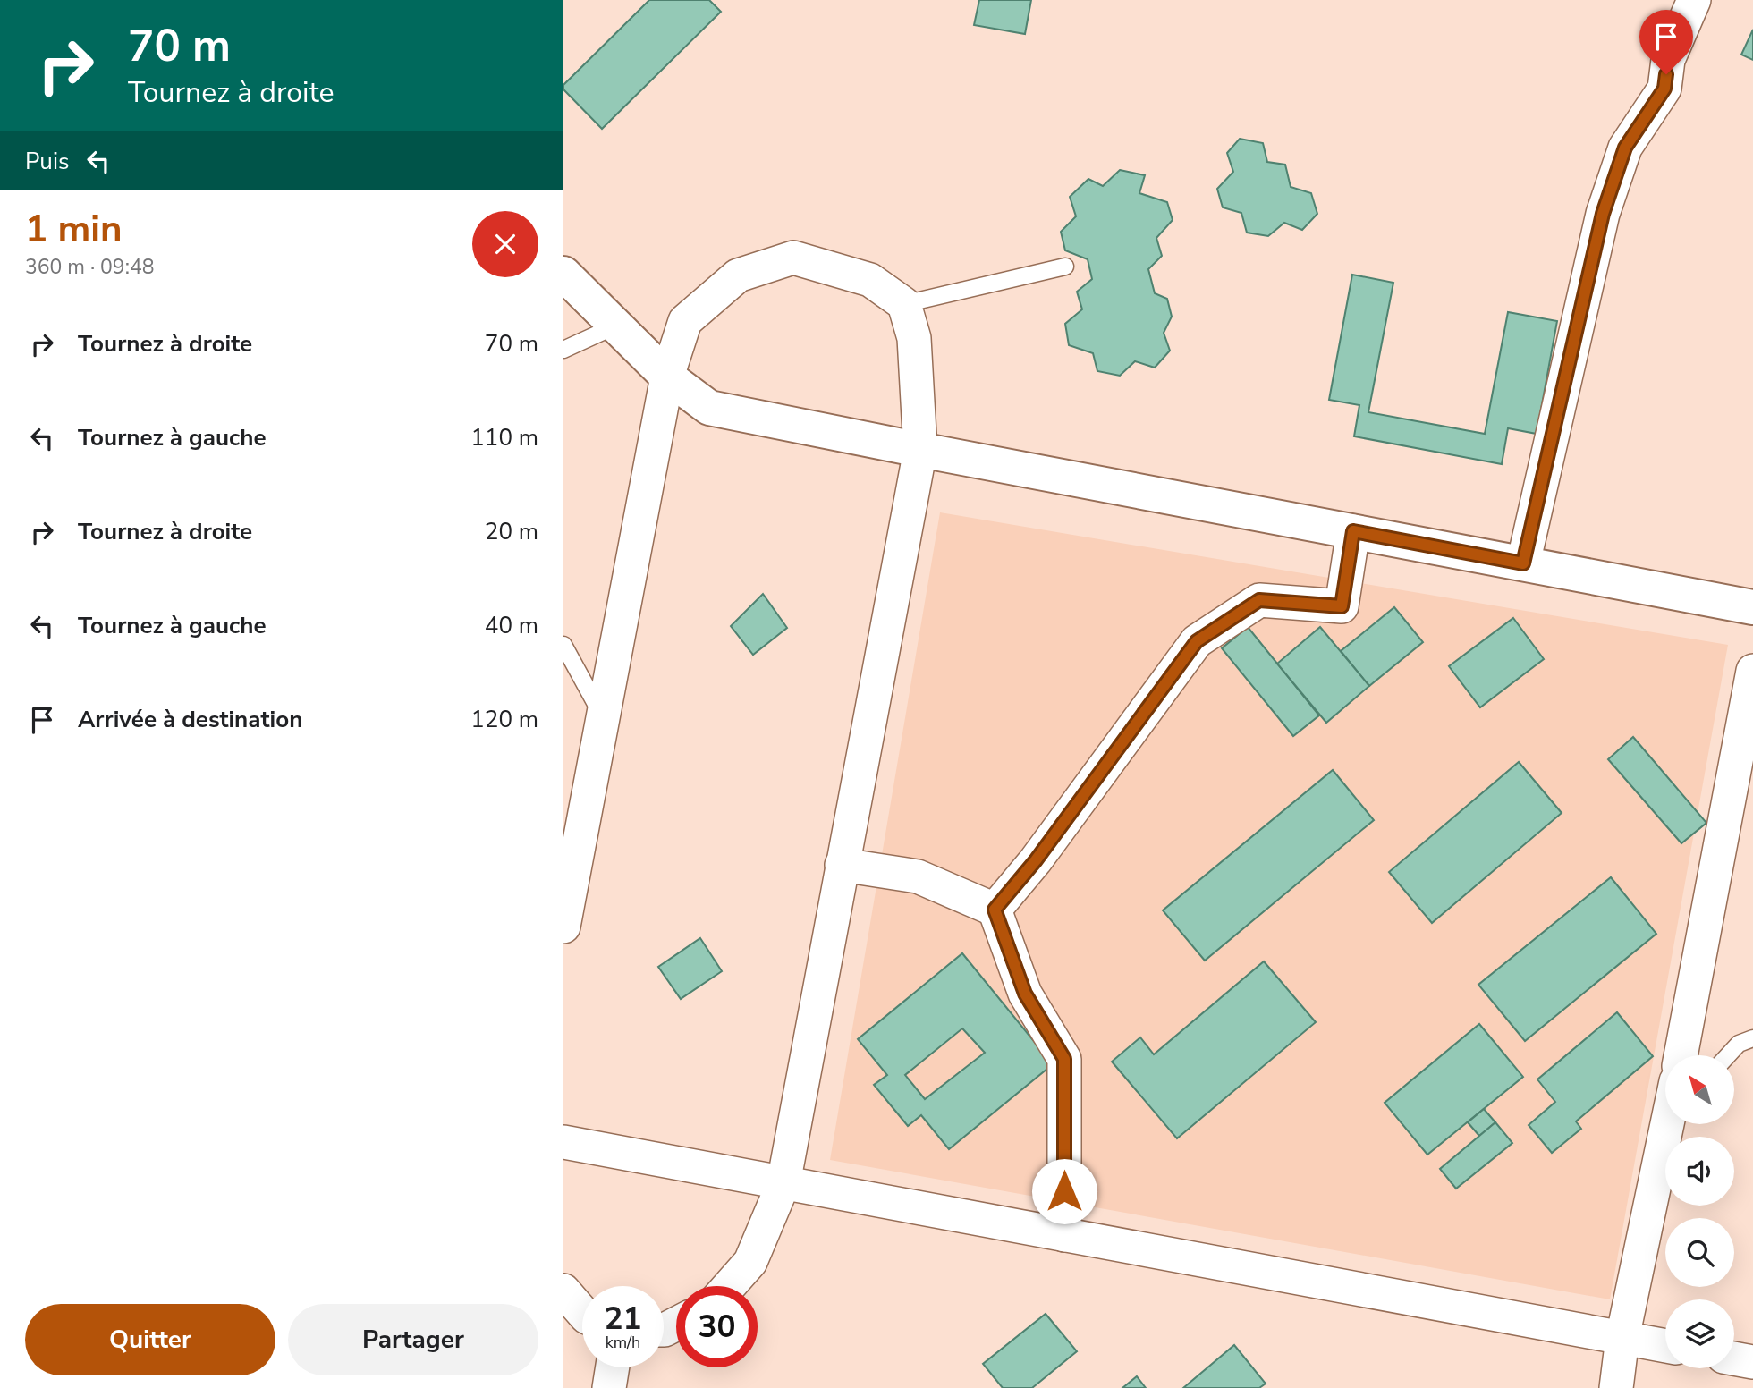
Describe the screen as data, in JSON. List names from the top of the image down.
{
  "north": "top left",
  "page": {
    "turn": ["70 m", "Tournez à droite"],
    "then": "Puis",
    "heading": ["1 min", "360 m · 09:48"],
    "list": [
      {
        "name": "Tournez à droite",
        "value": "70 m"
      },
      {
        "name": "Tournez à gauche",
        "value": "110 m"
      },
      {
        "name": "Tournez à droite",
        "value": "20 m"
      },
      {
        "name": "Tournez à gauche",
        "value": "40 m"
      },
      {
        "name": "Arrivée à destination",
        "value": "120 m"
      }
    ],
    "speed": "21 km/h",
    "limit": "30",
    "buttons": ["Quitter", "Partager"]
  }
}
